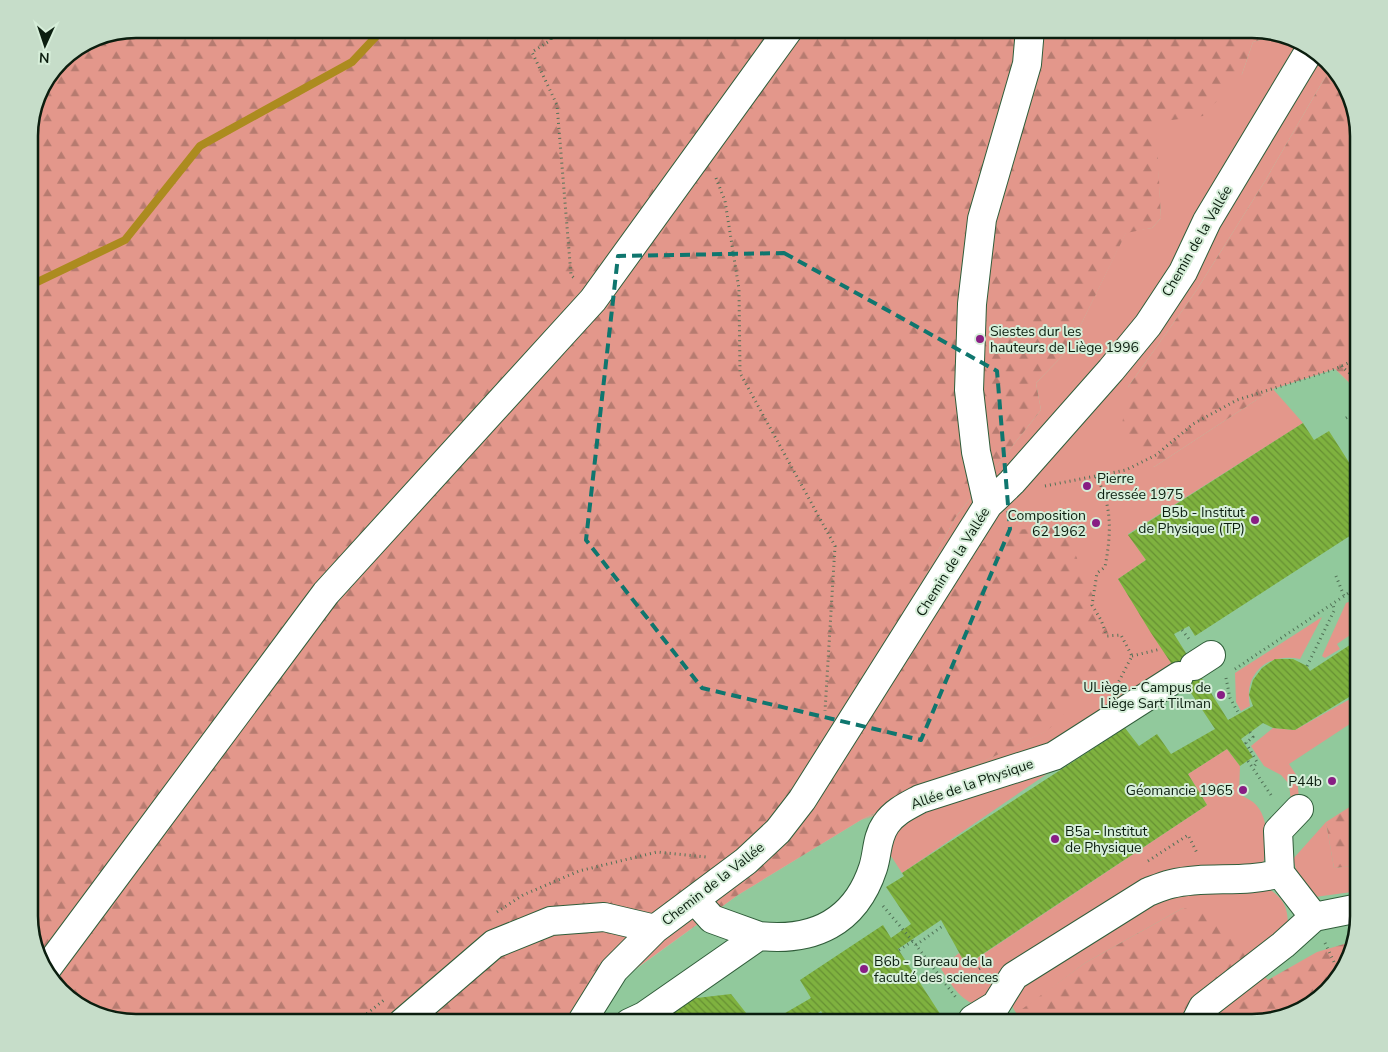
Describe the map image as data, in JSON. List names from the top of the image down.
{
  "streets": {
    "street": ["Chemin de la Vallée", "Allée de la Physique"]
  },
  "crossings": [
    ["Chemin de la Vallée", "Allée de la Physique"]
  ],
  "places": [
    "Siestes dur les hauteurs de Liège 1996",
    "Pierre dressée 1975",
    "B5b - Institut de Physique (TP)",
    "Composition 62 1962",
    "ULiège - Campus de Liège Sart Tilman",
    "P44b",
    "Géomancie 1965",
    "B5a - Institut de Physique",
    "B6b - Bureau de la faculté des sciences"
  ],
  "north": "bottom"
}
